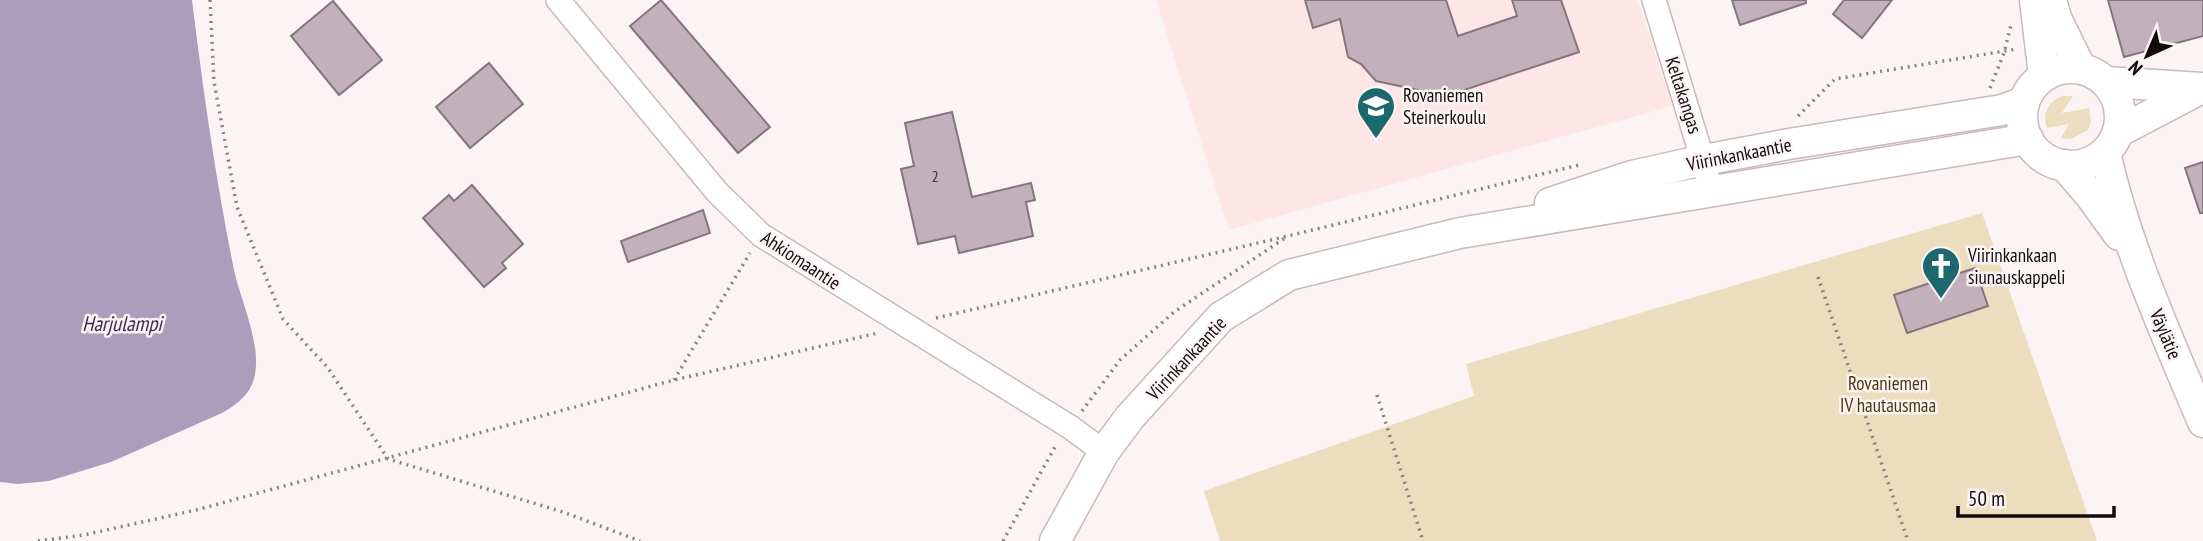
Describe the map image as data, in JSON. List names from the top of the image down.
{
  "streets": {
    "street": [
      "Keltakangas",
      "Viirinkankaantie",
      "Ahkiomaantie",
      "Väylätie"
    ]
  },
  "crossings": [
    ["Keltakangas", "Viirinkankaantie"],
    ["Viirinkankaantie", "Ahkiomaantie"],
    ["Viirinkankaantie", "Väylätie"]
  ],
  "water": ["Harjulampi"],
  "parks": ["Rovaniemen IV hautausmaa"],
  "places": {
    "school or university": ["Rovaniemen Steinerkoulu"],
    "church": ["Viirinkankaan siunauskappeli"]
  },
  "house_numbers": ["2"],
  "scale_bar": "50 m",
  "north": "bottom left"
}
